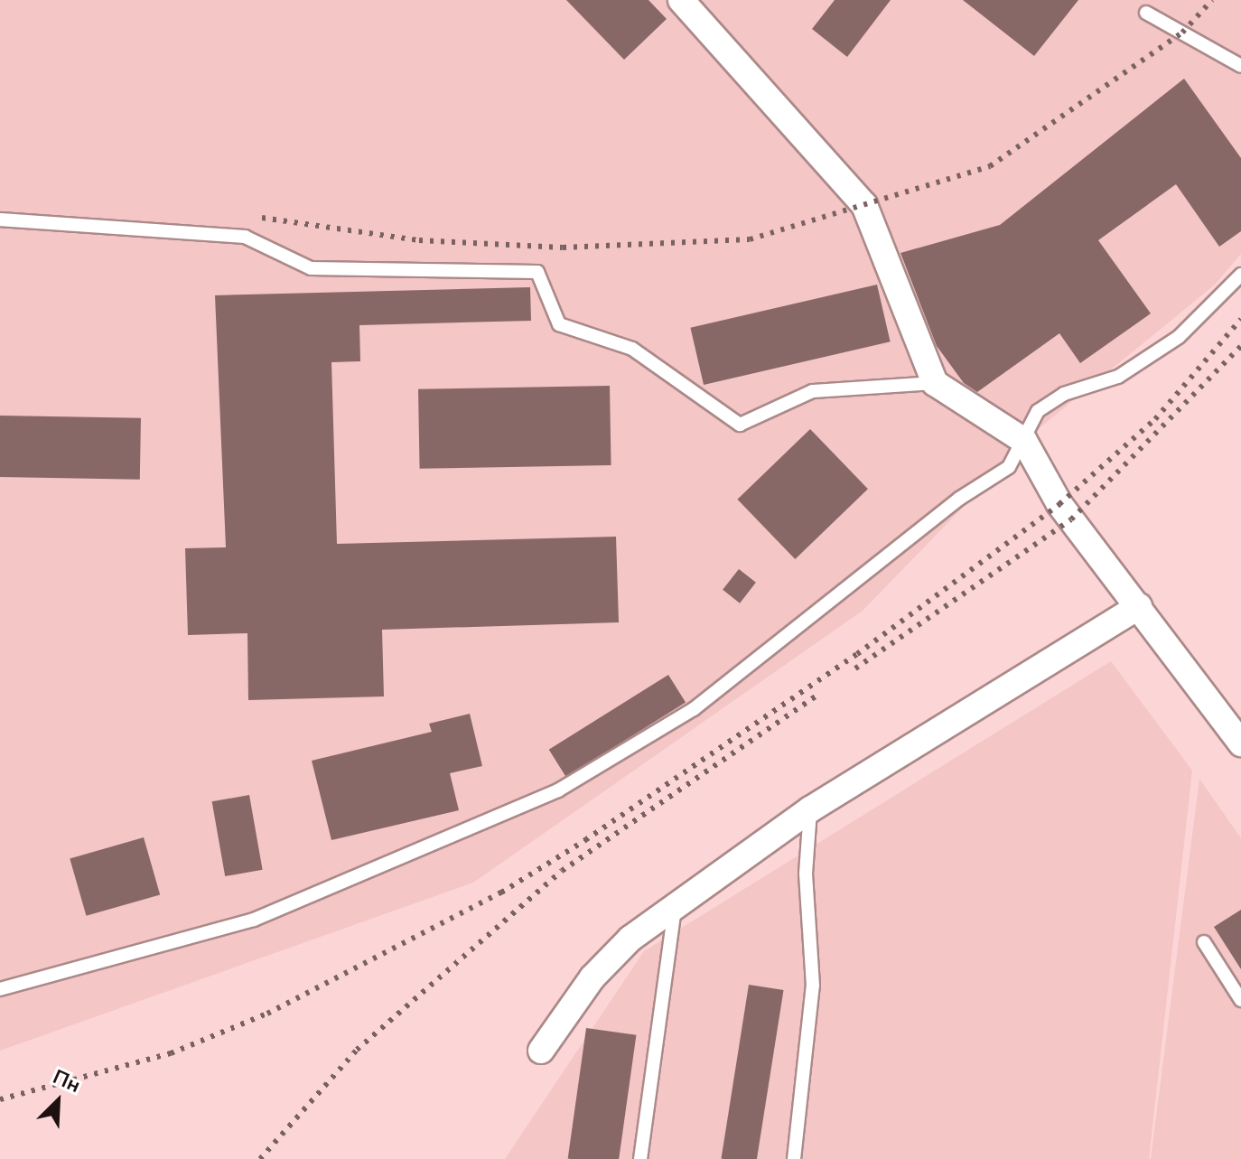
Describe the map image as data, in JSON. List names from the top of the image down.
{
  "north": "top right"
}
